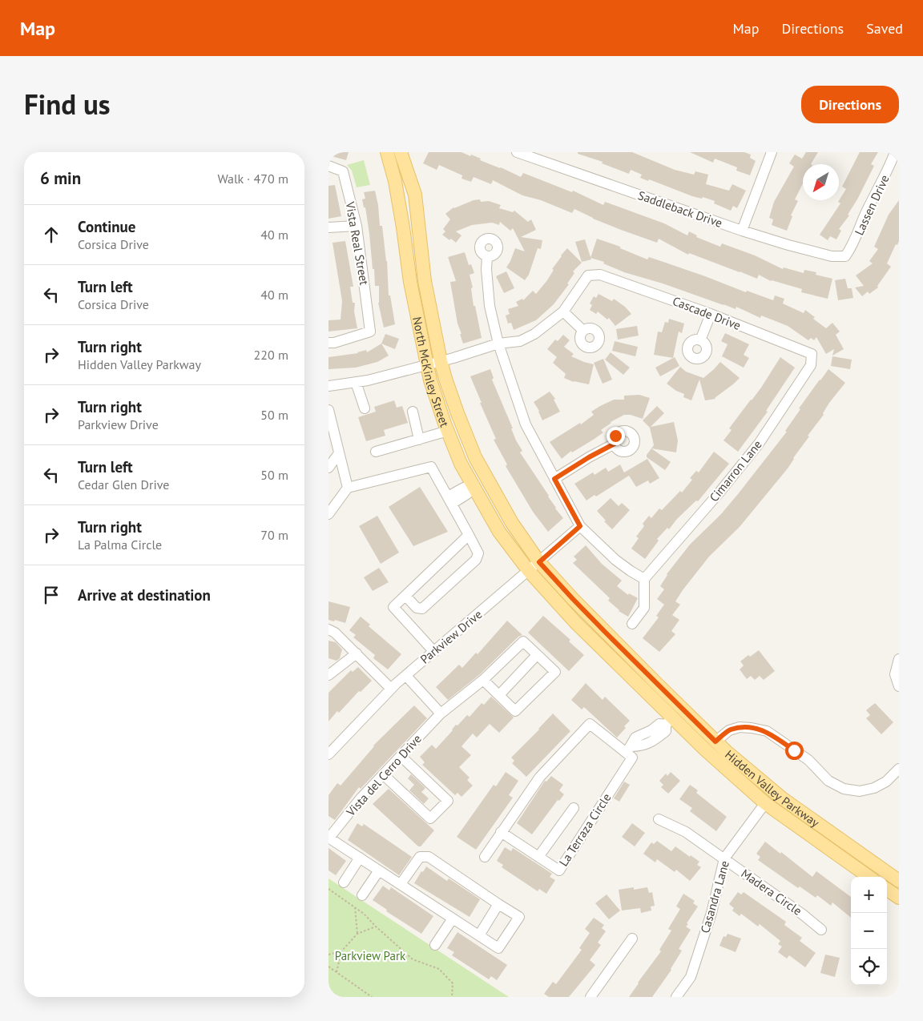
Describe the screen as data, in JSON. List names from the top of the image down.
{
  "streets": {
    "main road": ["North McKinley Street", "Hidden Valley Parkway"],
    "street": [
      "Lassen Drive",
      "Saddleback Drive",
      "Vista Real Street",
      "Cascade Drive",
      "Cimarron Lane",
      "Parkview Drive",
      "Vista del Cerro Drive",
      "La Terraza Circle",
      "Madera Circle",
      "Casandra Lane"
    ]
  },
  "crossings": [
    ["Lassen Drive", "Saddleback Drive"],
    ["Cascade Drive", "Cimarron Lane"],
    ["North McKinley Street", "Parkview Drive"],
    ["North McKinley Street", "Hidden Valley Parkway"],
    ["Parkview Drive", "Hidden Valley Parkway"],
    ["Hidden Valley Parkway", "Casandra Lane"],
    ["Madera Circle", "Casandra Lane"]
  ],
  "parks": ["Parkview Park"],
  "north": "bottom left",
  "page": {
    "header": "Map",
    "nav": ["Map", "Directions", "Saved"],
    "title": "Find us",
    "buttons": "Directions",
    "heading": ["6 min", "Walk · 470 m"],
    "list": [
      ["Continue", "Corsica Drive", "40 m"],
      ["Turn left", "Corsica Drive", "40 m"],
      ["Turn right", "Hidden Valley Parkway", "220 m"],
      ["Turn right", "Parkview Drive", "50 m"],
      ["Turn left", "Cedar Glen Drive", "50 m"],
      ["Turn right", "La Palma Circle", "70 m"],
      "Arrive at destination"
    ],
    "map_buttons": ["+", "−"]
  }
}
